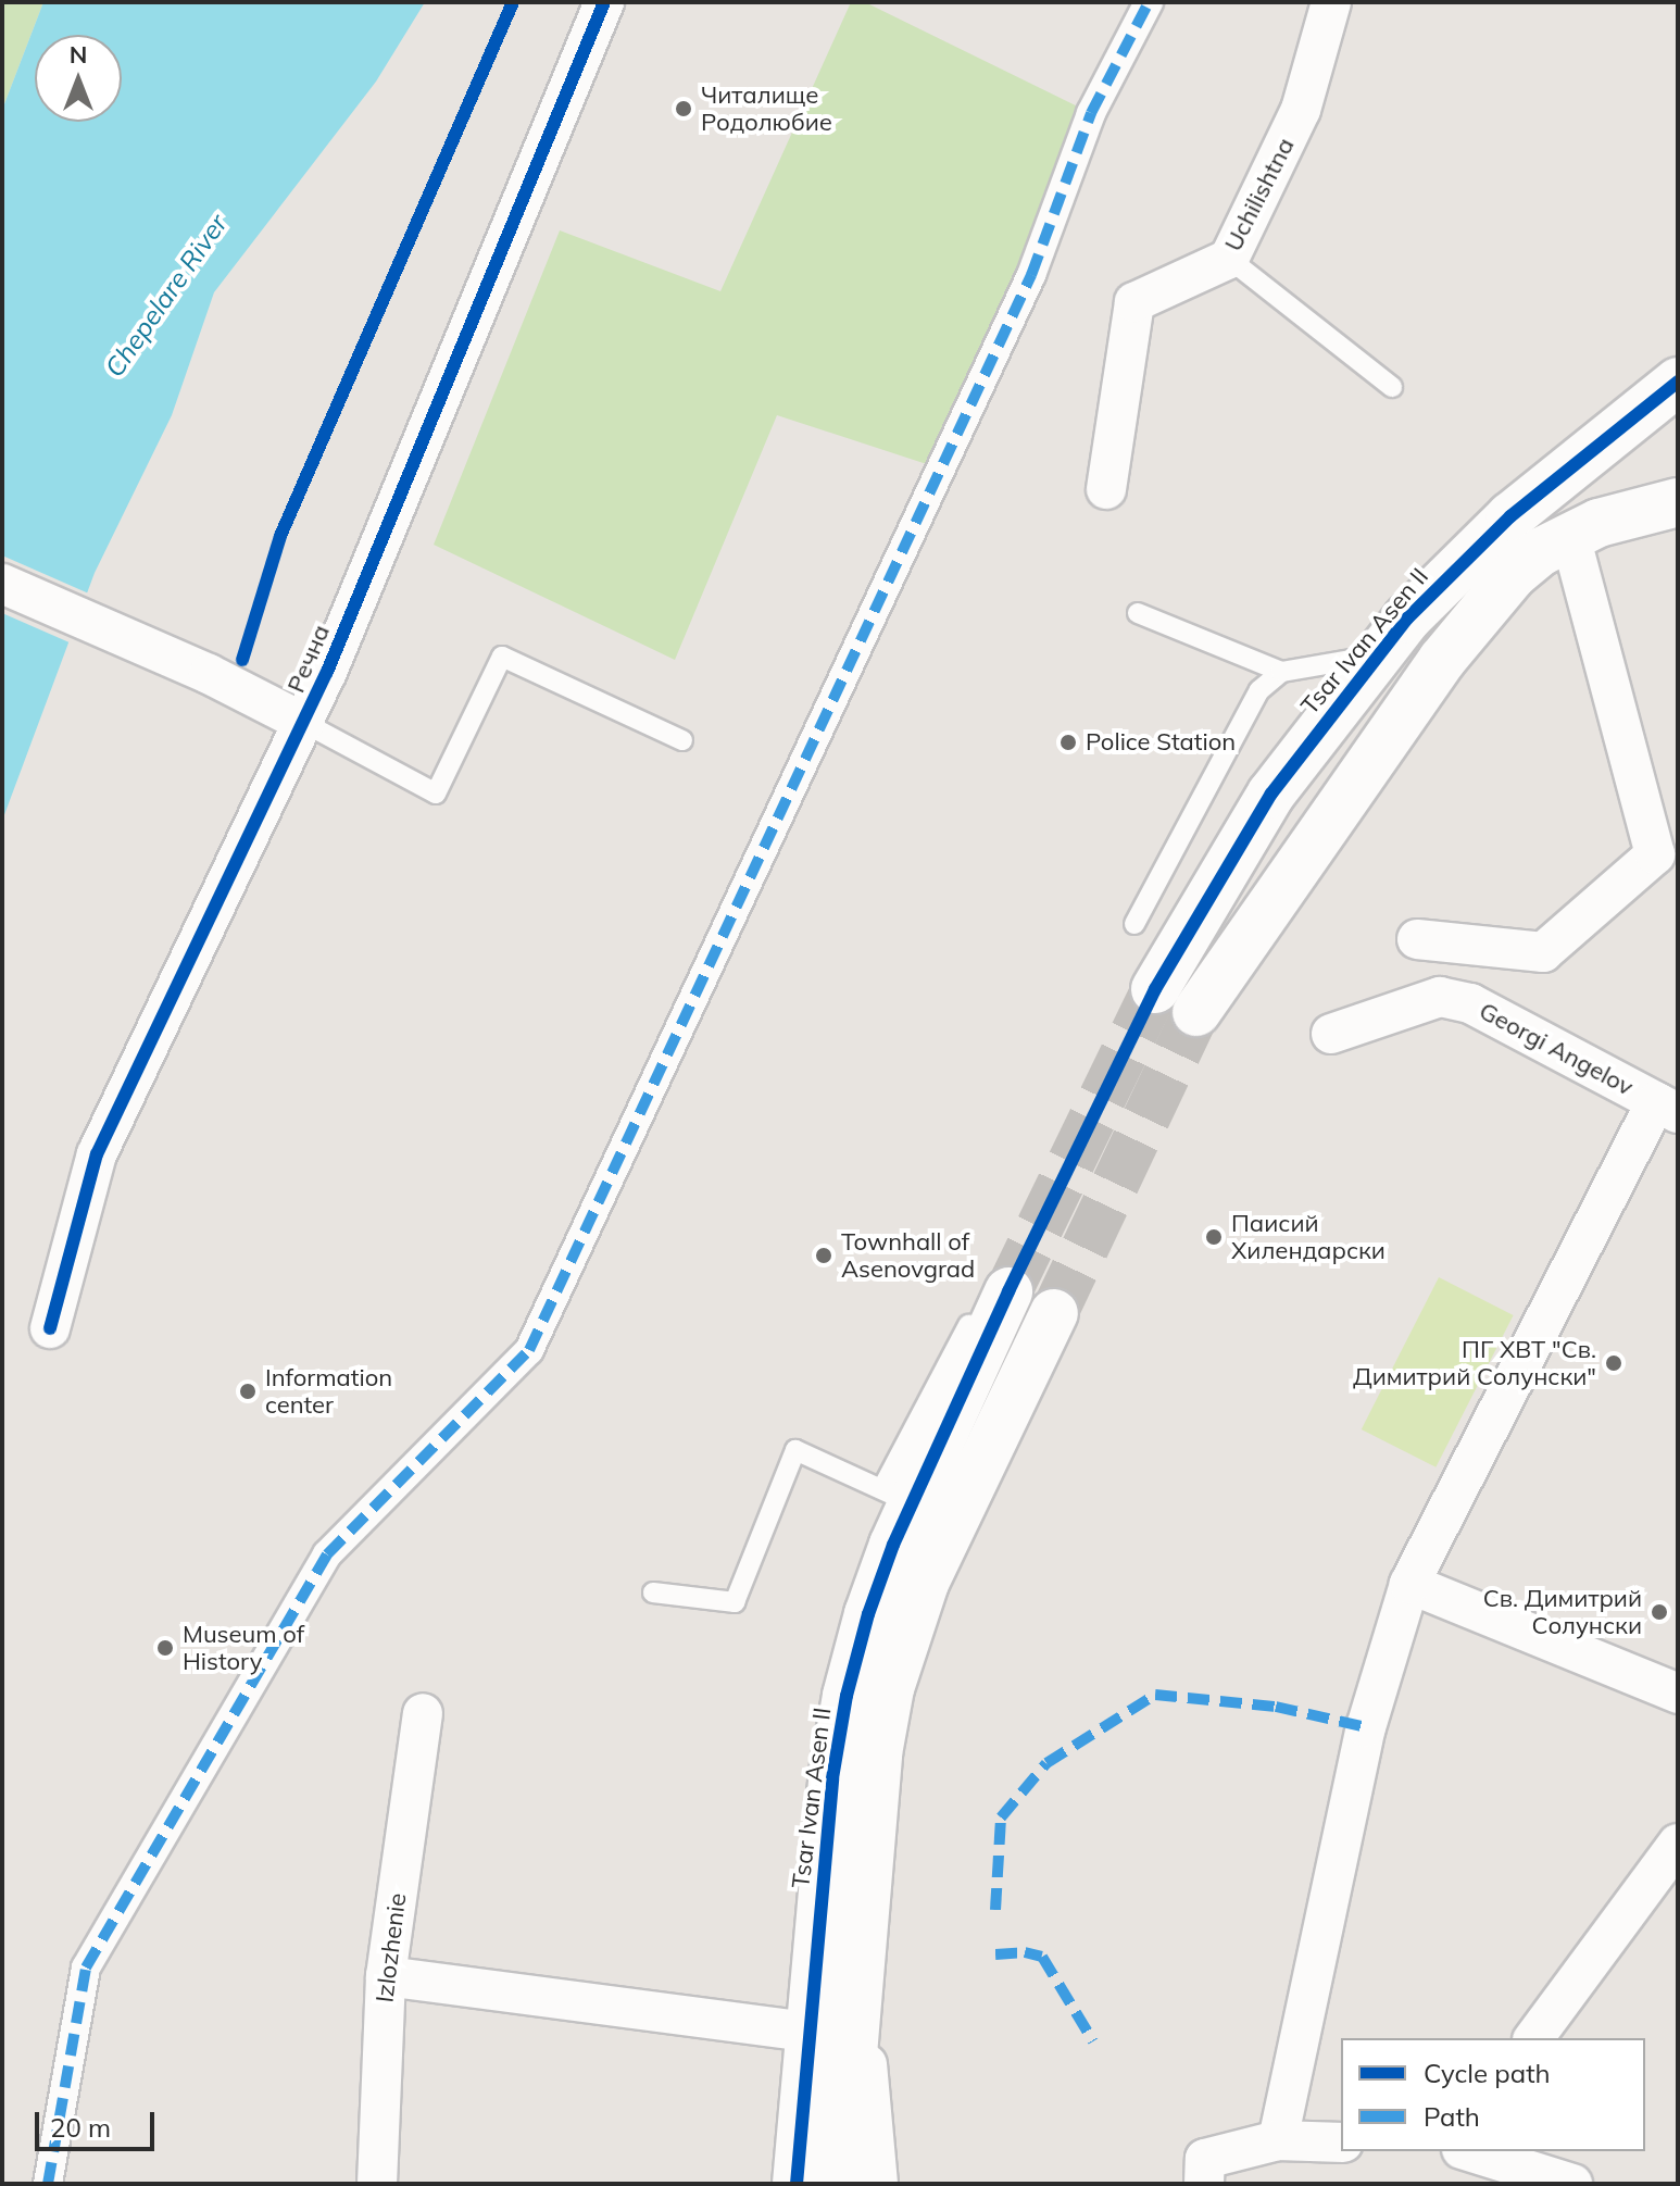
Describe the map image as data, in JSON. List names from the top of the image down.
{
  "streets": {
    "street": [
      "Uchilishtna",
      "Tsar Ivan Asen II",
      "Речна",
      "Georgi Angelov",
      "Izlozhenie"
    ]
  },
  "water": ["Chepelare River"],
  "places": [
    "Читалище Родолюбие",
    "Police Station",
    "Паисий Хилендарски",
    "Townhall of Asenovgrad",
    "ПГ ХВТ \"Св. Димитрий Солунски\"",
    "Information center",
    "Св. Димитрий Солунски",
    "Museum of History"
  ],
  "legend": ["Cycle path", "Path"],
  "scale_bar": "20 m",
  "north": "top"
}
